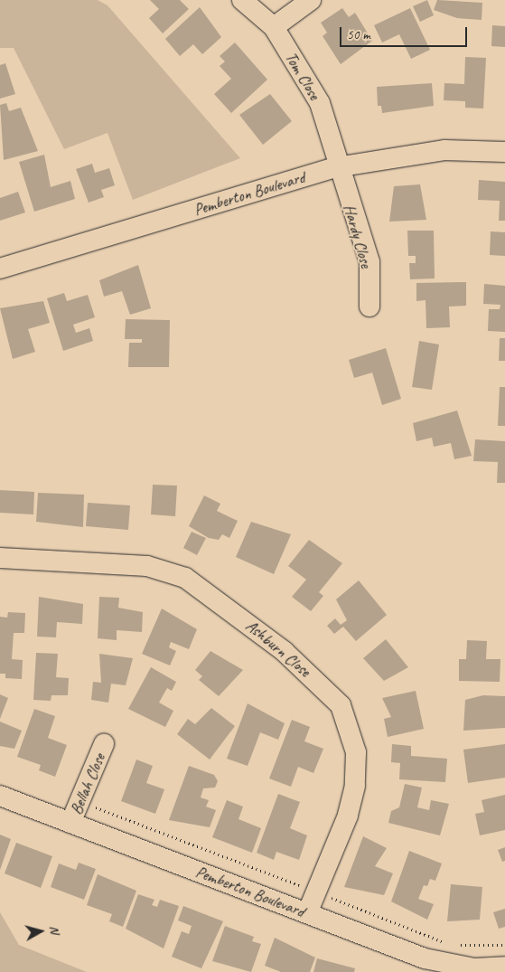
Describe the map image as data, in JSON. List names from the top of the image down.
{
  "streets": {
    "street": [
      "Tom Close",
      "Pemberton Boulevard",
      "Hardy Close",
      "Ashburn Close",
      "Bellah Close"
    ]
  },
  "crossings": [
    ["Tom Close", "Pemberton Boulevard"],
    ["Tom Close", "Hardy Close"],
    ["Pemberton Boulevard", "Hardy Close"],
    ["Pemberton Boulevard", "Ashburn Close"],
    ["Pemberton Boulevard", "Bellah Close"]
  ],
  "scale_bar": "50 m",
  "north": "right"
}
